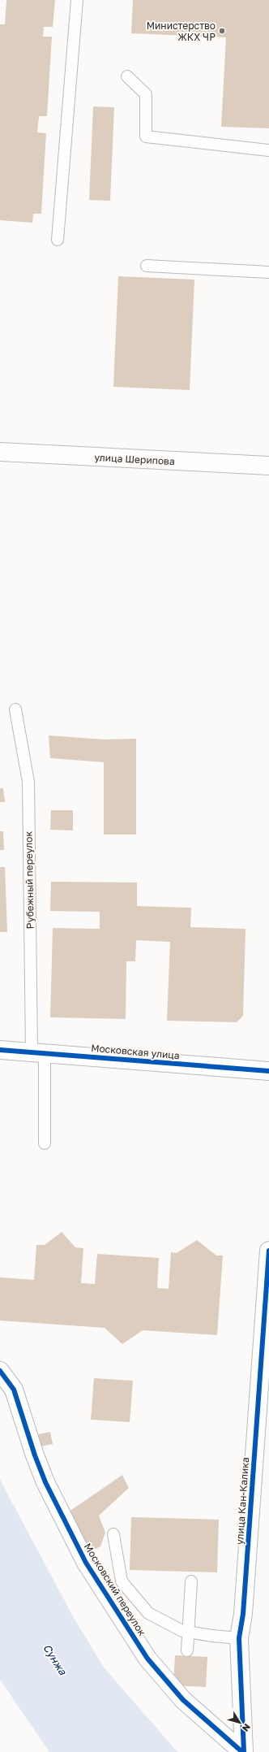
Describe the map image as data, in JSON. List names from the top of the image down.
{
  "streets": {
    "street": [
      "улица Шерипова",
      "Московская улица",
      "улица Кан-Калика",
      "Московский переулок"
    ],
    "lane": ["Рубежный переулок"]
  },
  "crossings": [
    ["Рубежный переулок", "Московская улица"],
    ["улица Кан-Калика", "Московский переулок"]
  ],
  "water": ["Сунжа"],
  "places": ["Министерство ЖКХ ЧР"],
  "north": "bottom right"
}
